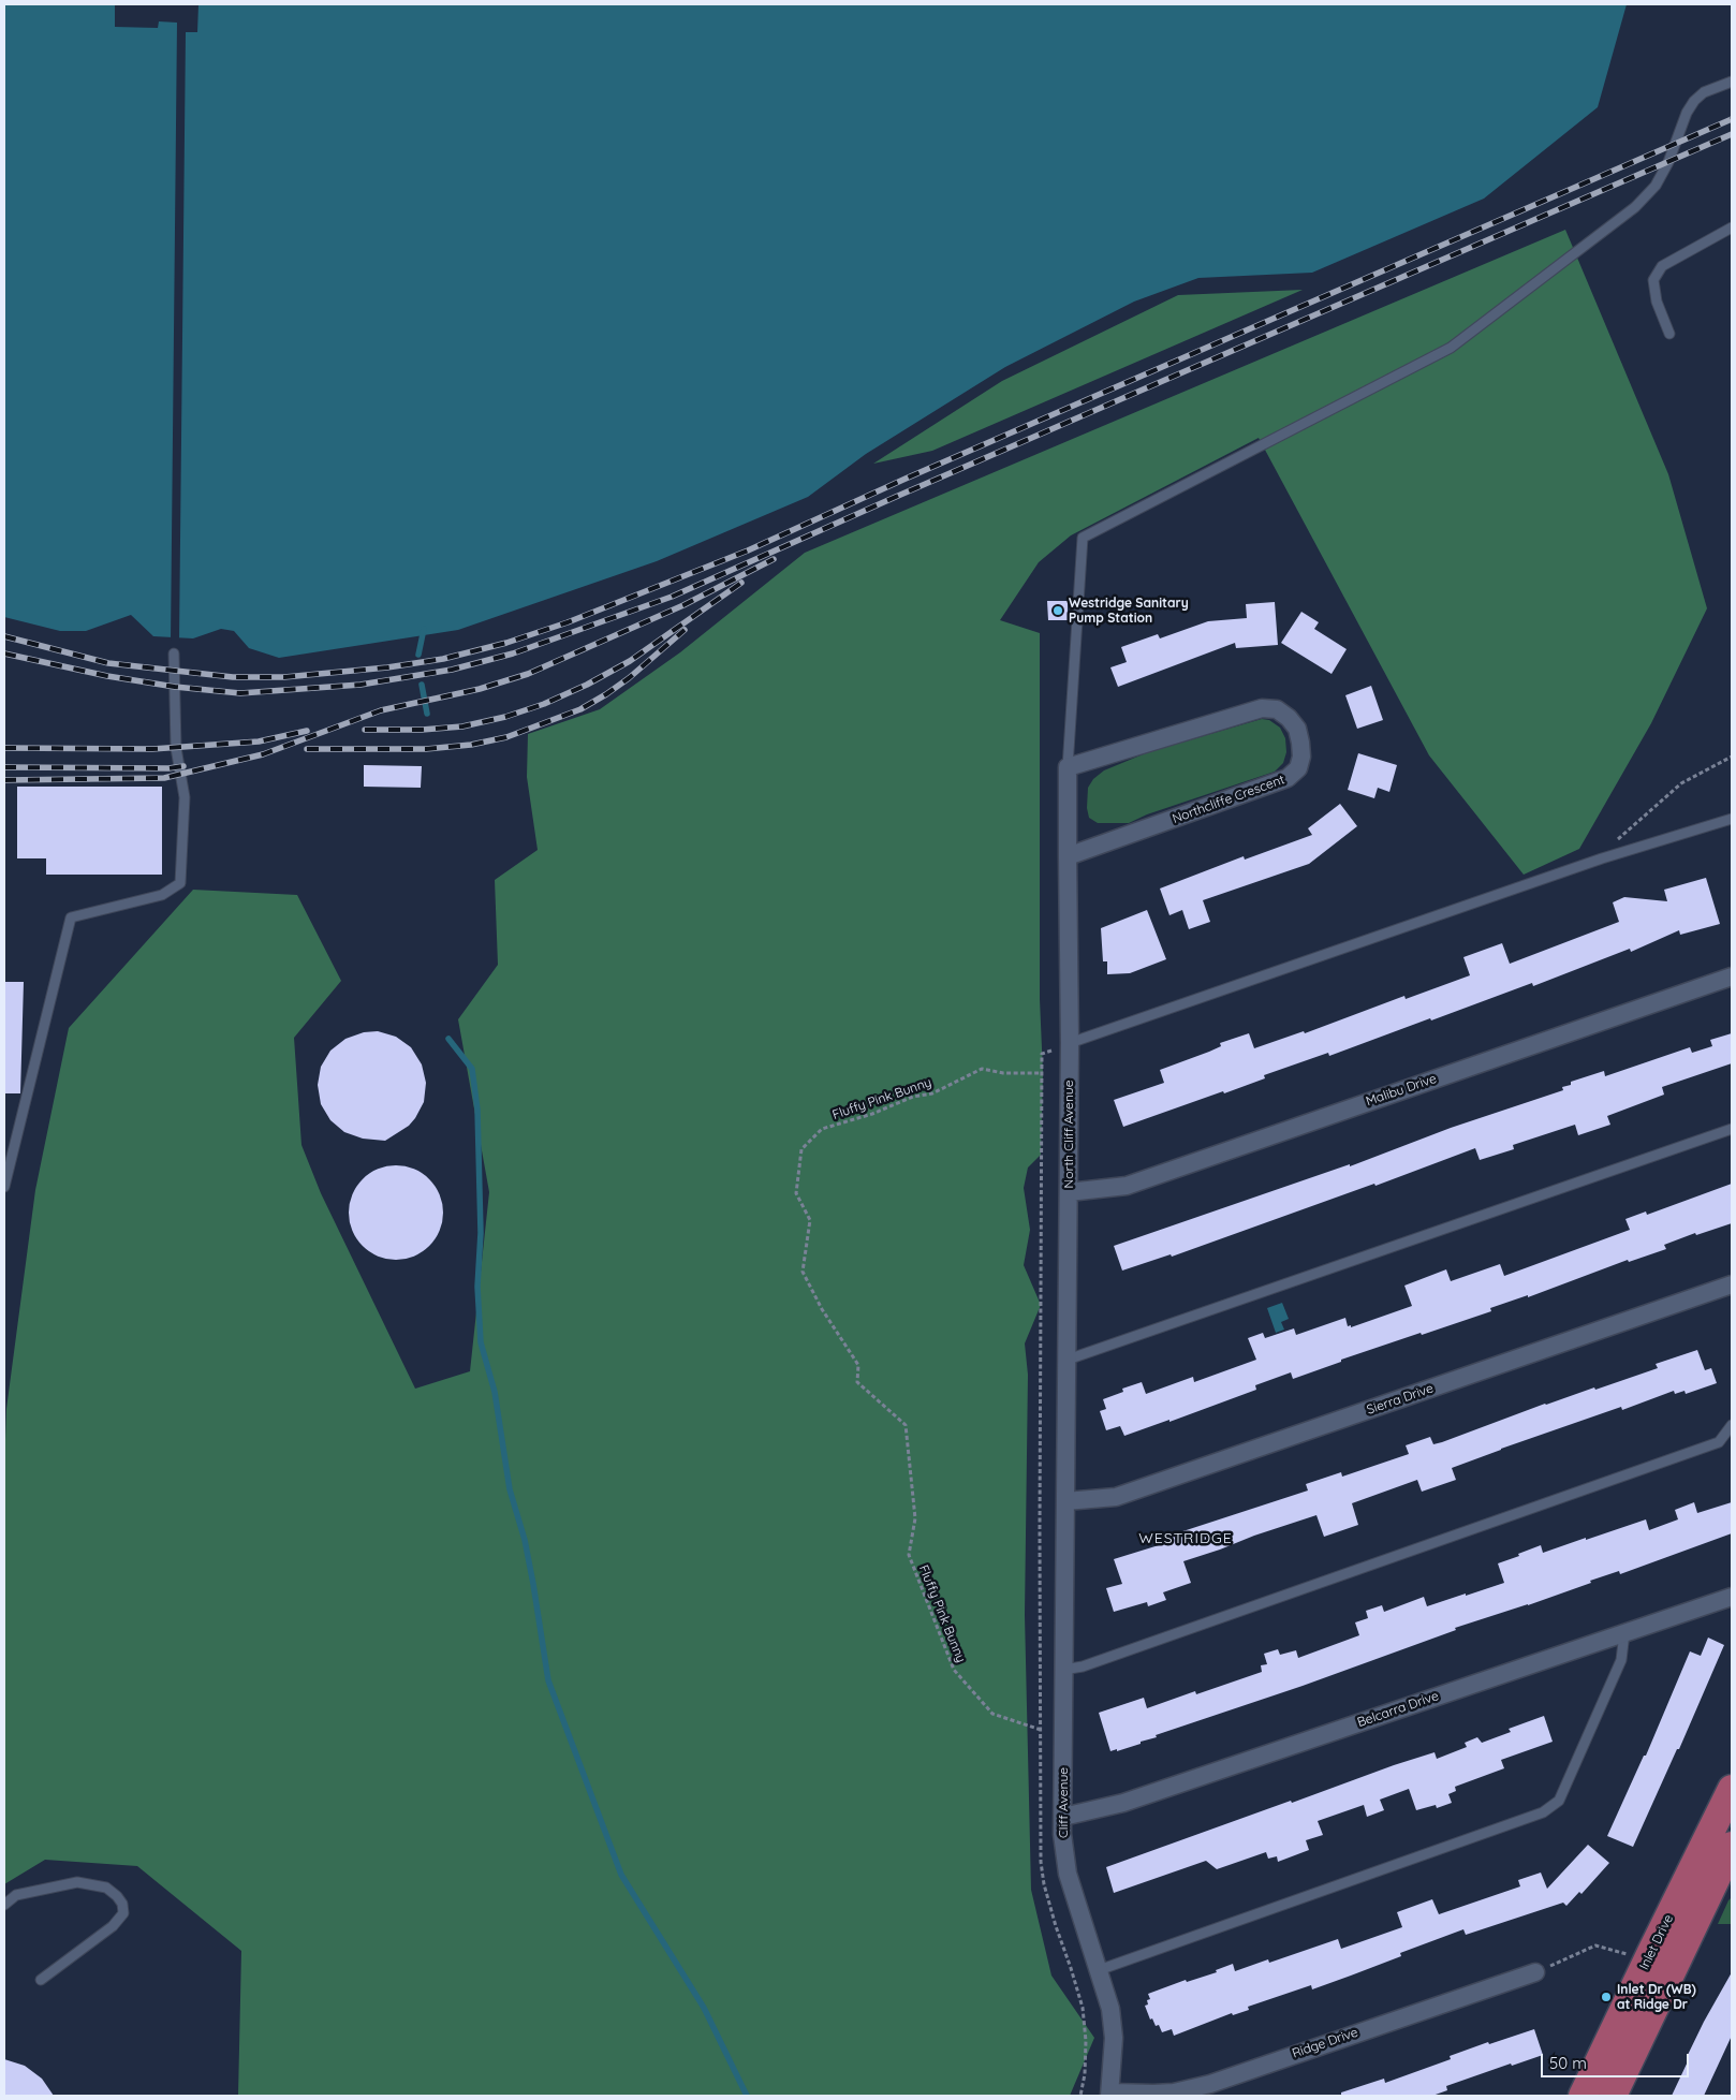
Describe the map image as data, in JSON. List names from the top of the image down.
{
  "streets": {
    "main road": ["Inlet Drive"],
    "street": [
      "Northcliffe Crescent",
      "Malibu Drive",
      "North Cliff Avenue",
      "Sierra Drive",
      "Belcarra Drive",
      "Cliff Avenue",
      "Ridge Drive"
    ],
    "path": ["Fluffy Pink Bunny"]
  },
  "crossings": [
    ["Northcliffe Crescent", "North Cliff Avenue"],
    ["Malibu Drive", "North Cliff Avenue"],
    ["North Cliff Avenue", "Sierra Drive"],
    ["North Cliff Avenue", "Cliff Avenue"],
    ["Sierra Drive", "Cliff Avenue"],
    ["Belcarra Drive", "Cliff Avenue"],
    ["Cliff Avenue", "Ridge Drive"]
  ],
  "districts": ["WESTRIDGE"],
  "places": ["Westridge Sanitary Pump Station", "Inlet Dr (WB) at Ridge Dr"],
  "scale_bar": "50 m"
}
